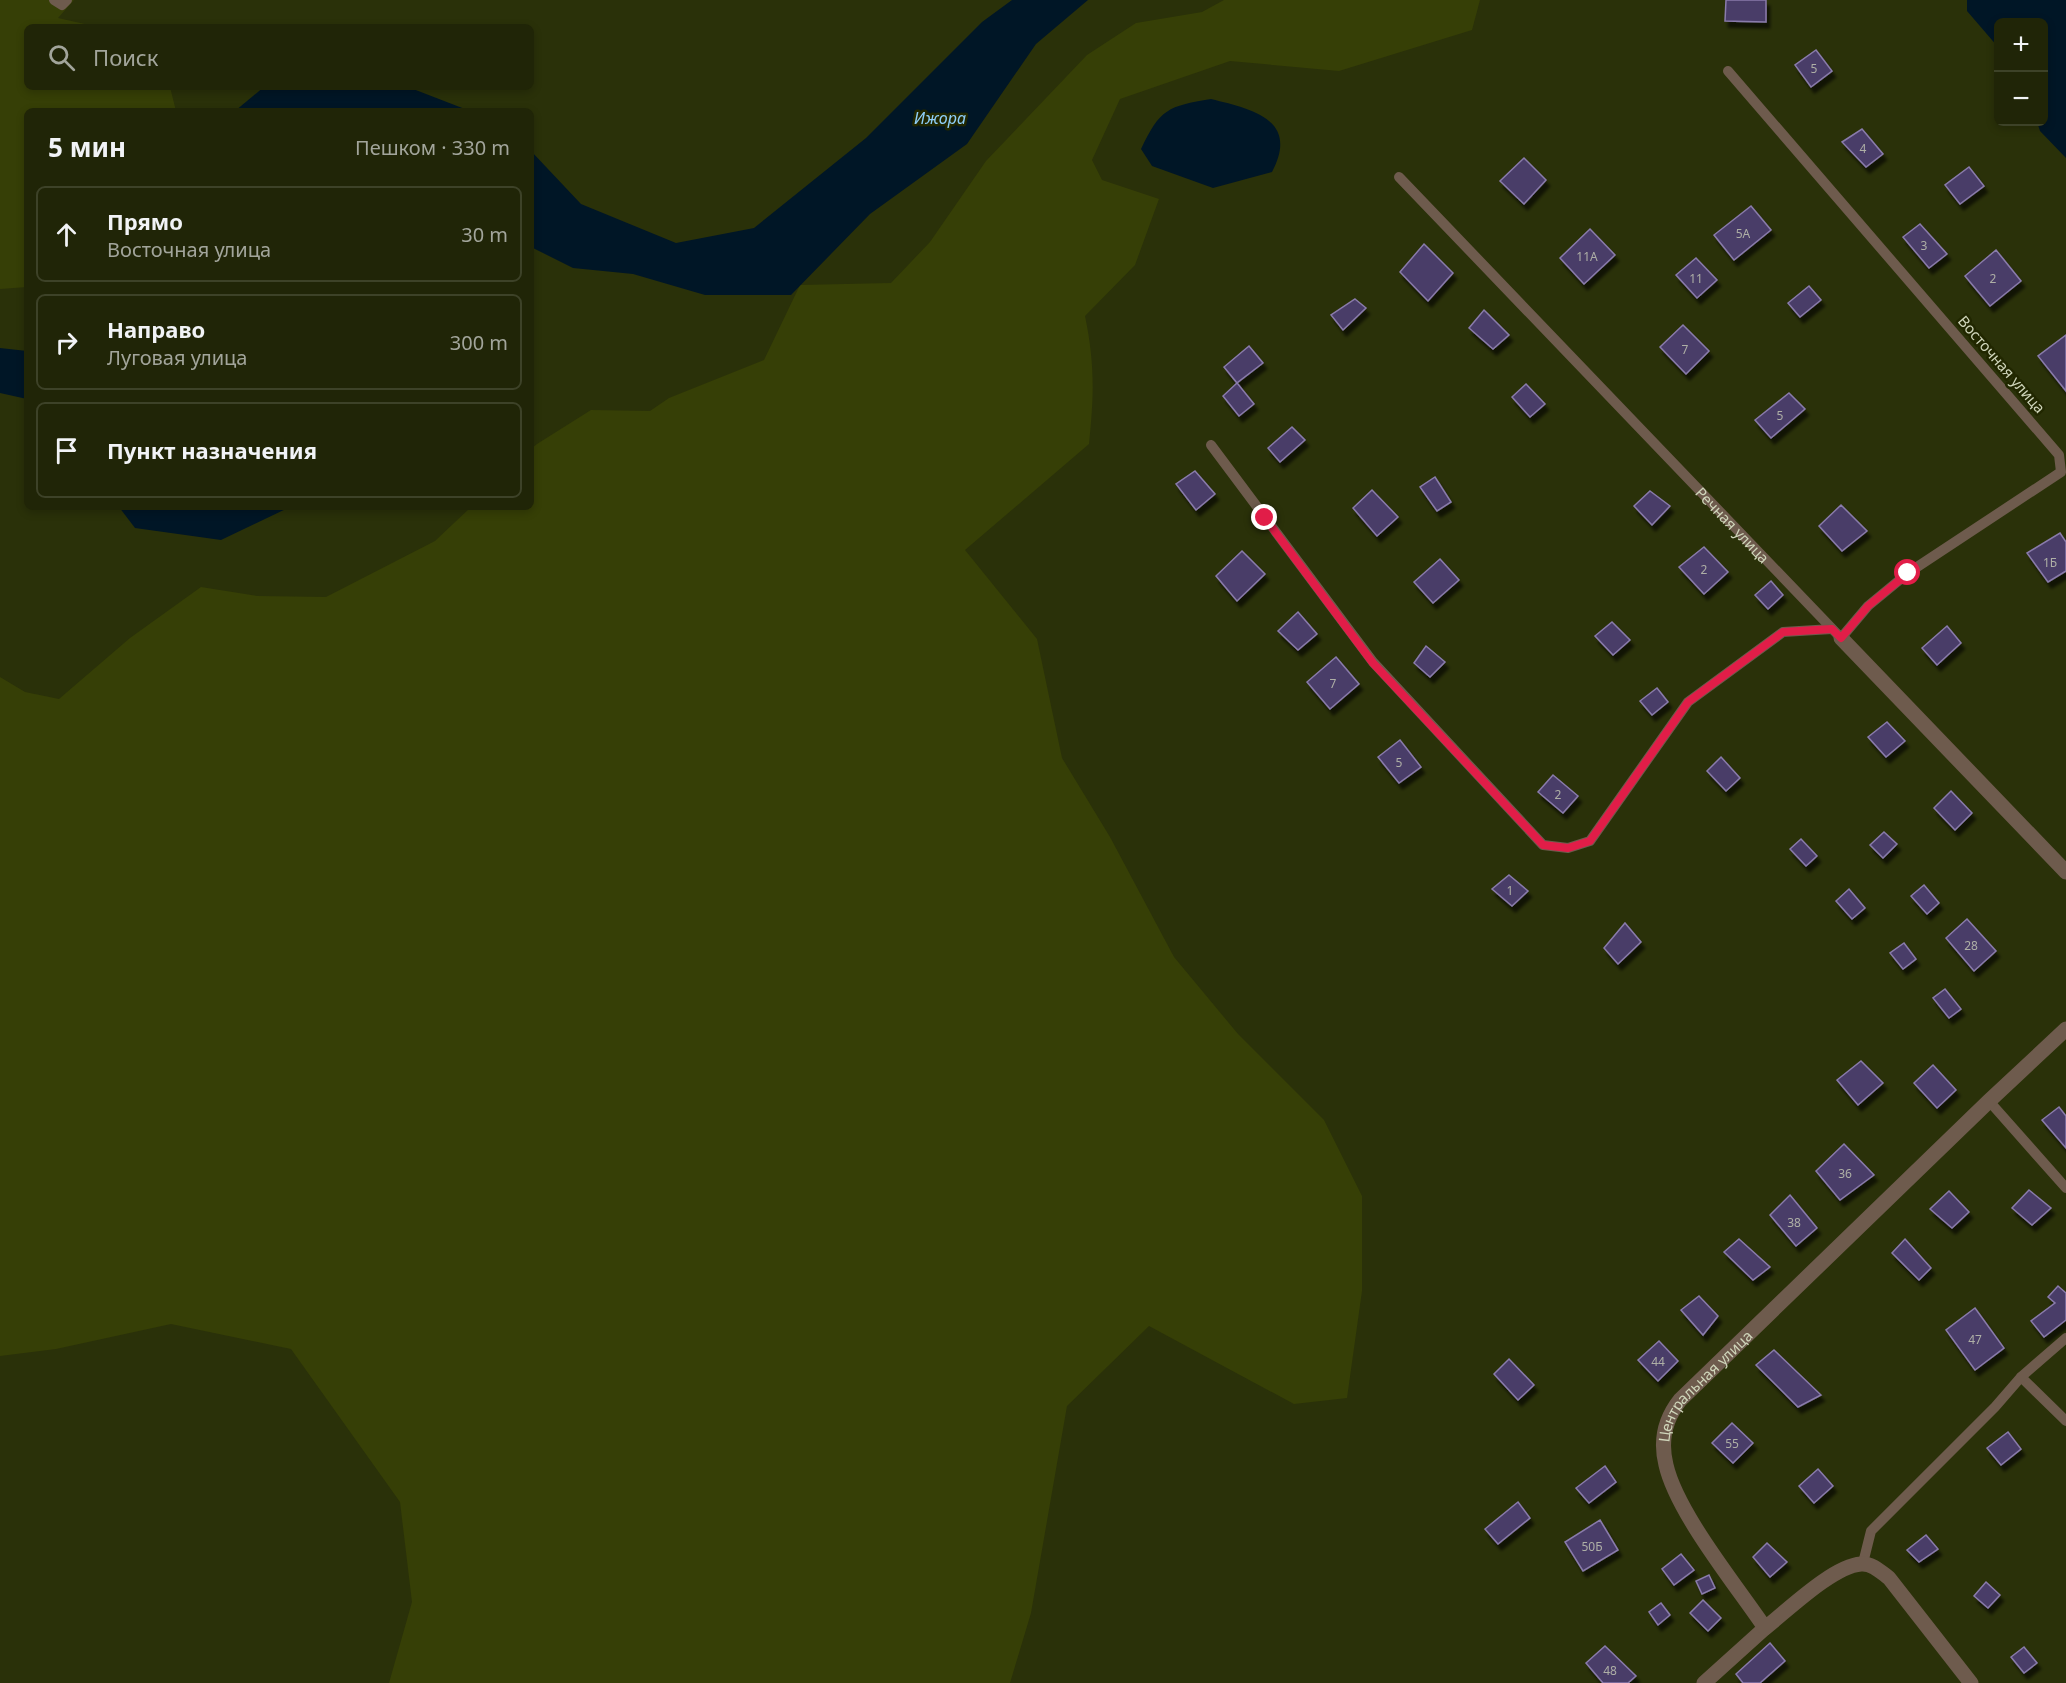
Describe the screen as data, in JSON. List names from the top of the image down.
{
  "streets": {
    "street": ["Речная улица", "Центральная улица"],
    "lane": ["Восточная улица"]
  },
  "crossings": [
    ["Восточная улица", "Речная улица"]
  ],
  "water": ["Ижора"],
  "house_numbers": [
    "5",
    "4",
    "5А",
    "3",
    "11А",
    "11",
    "2",
    "7",
    "5",
    "1Б",
    "2",
    "7",
    "5",
    "2",
    "1",
    "28",
    "36",
    "38",
    "47",
    "44",
    "55",
    "50Б",
    "48"
  ],
  "page": {
    "map_buttons": ["+", "−"],
    "search": "Поиск",
    "heading": ["5 мин", "Пешком · 330 m"],
    "list": [
      ["Прямо", "Восточная улица", "30 m"],
      ["Направо", "Луговая улица", "300 m"],
      "Пункт назначения"
    ]
  }
}
